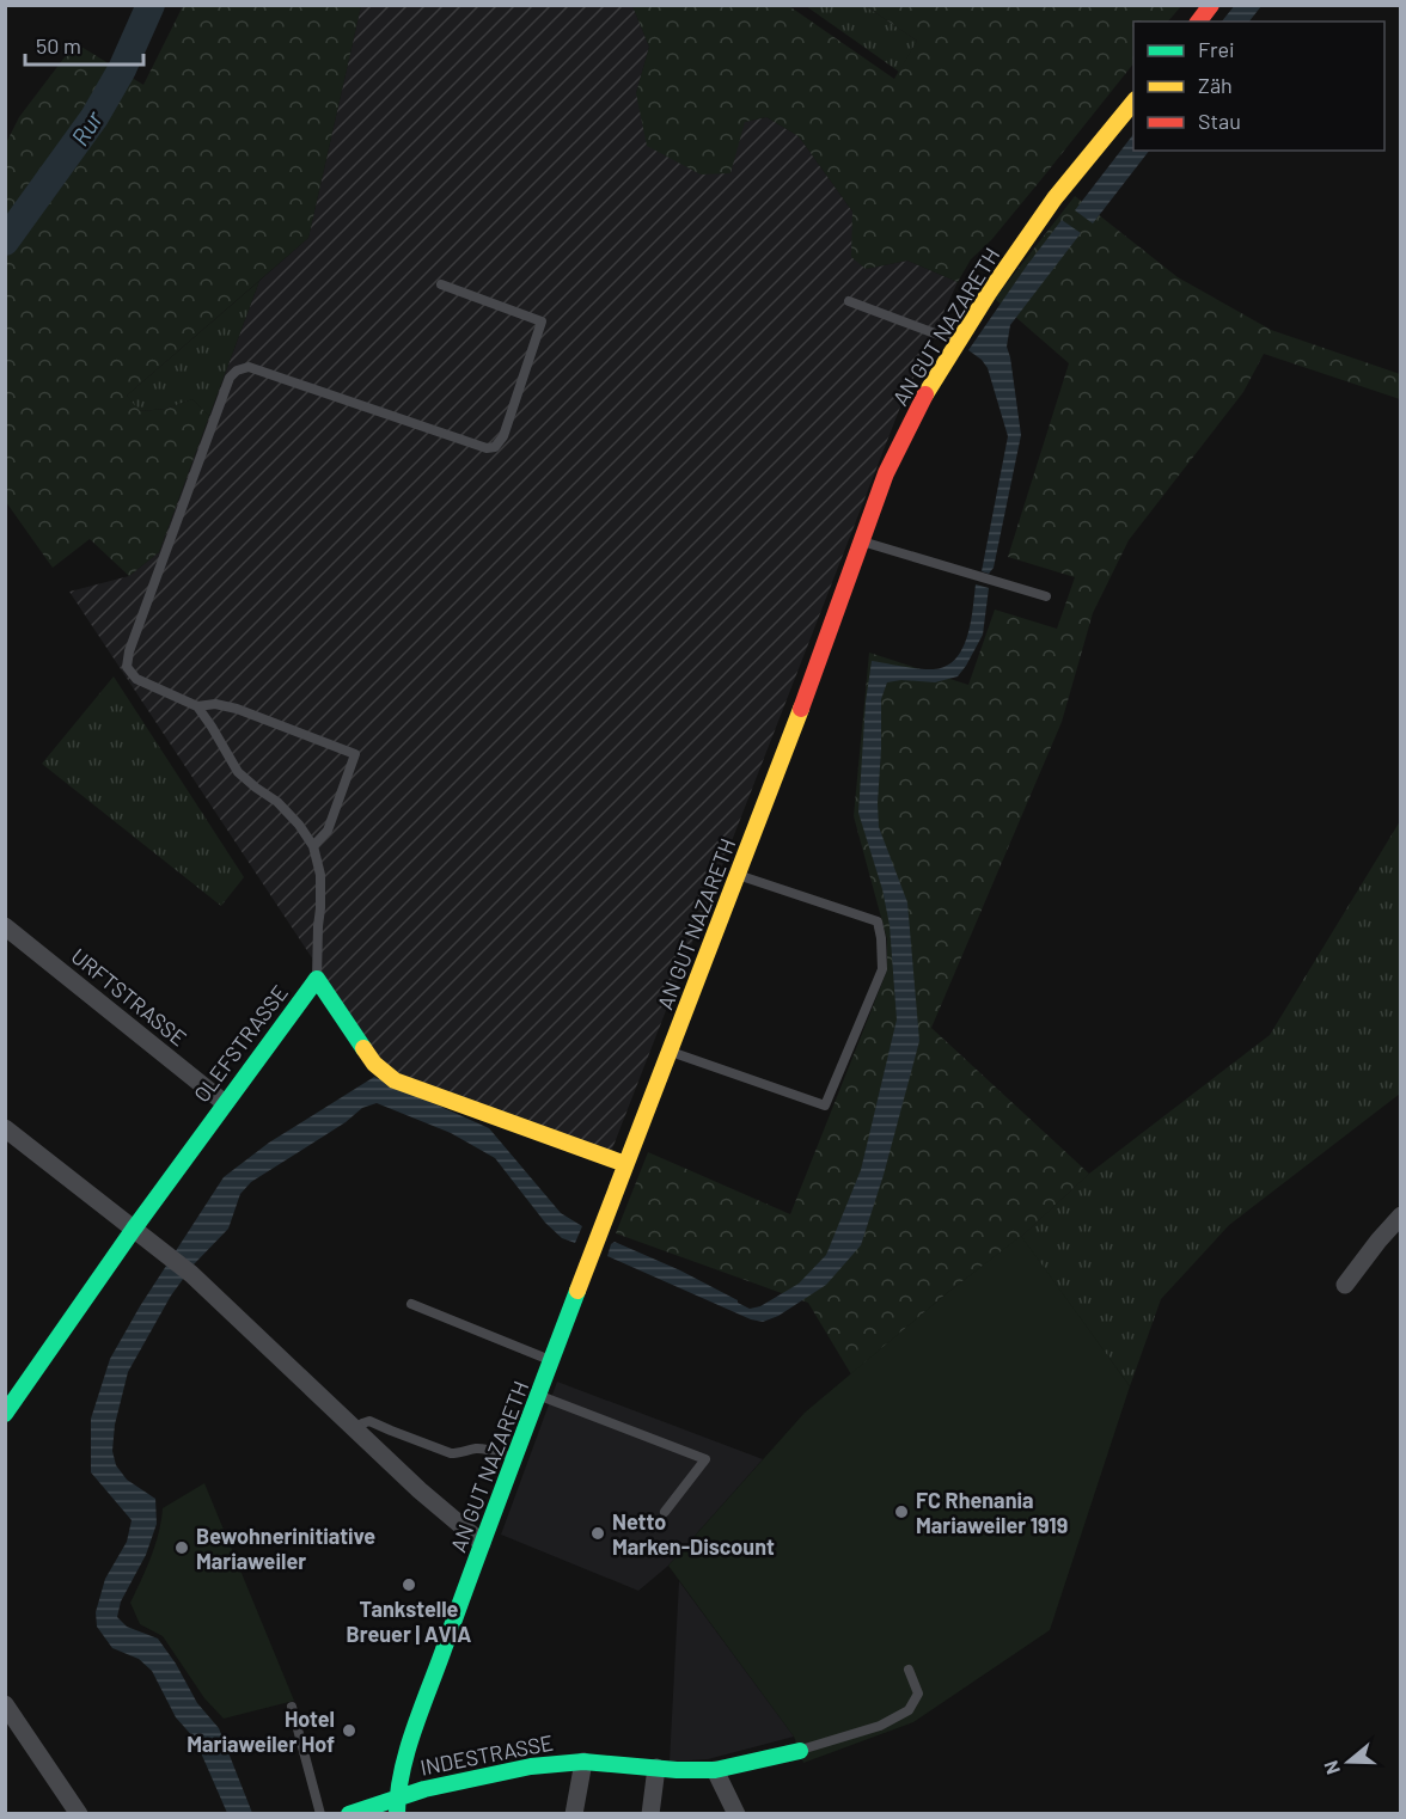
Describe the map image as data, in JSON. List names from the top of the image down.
{
  "streets": {
    "main road": ["AN GUT NAZARETH", "OLEFSTRASSE", "INDESTRASSE"],
    "street": ["URFTSTRASSE"]
  },
  "crossings": [
    ["AN GUT NAZARETH", "OLEFSTRASSE"],
    ["AN GUT NAZARETH", "INDESTRASSE"],
    ["URFTSTRASSE", "OLEFSTRASSE"]
  ],
  "water": ["Rur"],
  "places": [
    "FC Rhenania Mariaweiler 1919",
    "Netto Marken-Discount",
    "Bewohnerinitiative Mariaweiler",
    "Tankstelle Breuer | AVIA",
    "Hotel Mariaweiler Hof"
  ],
  "legend": ["Frei", "Zäh", "Stau"],
  "scale_bar": "50 m",
  "north": "left"
}
